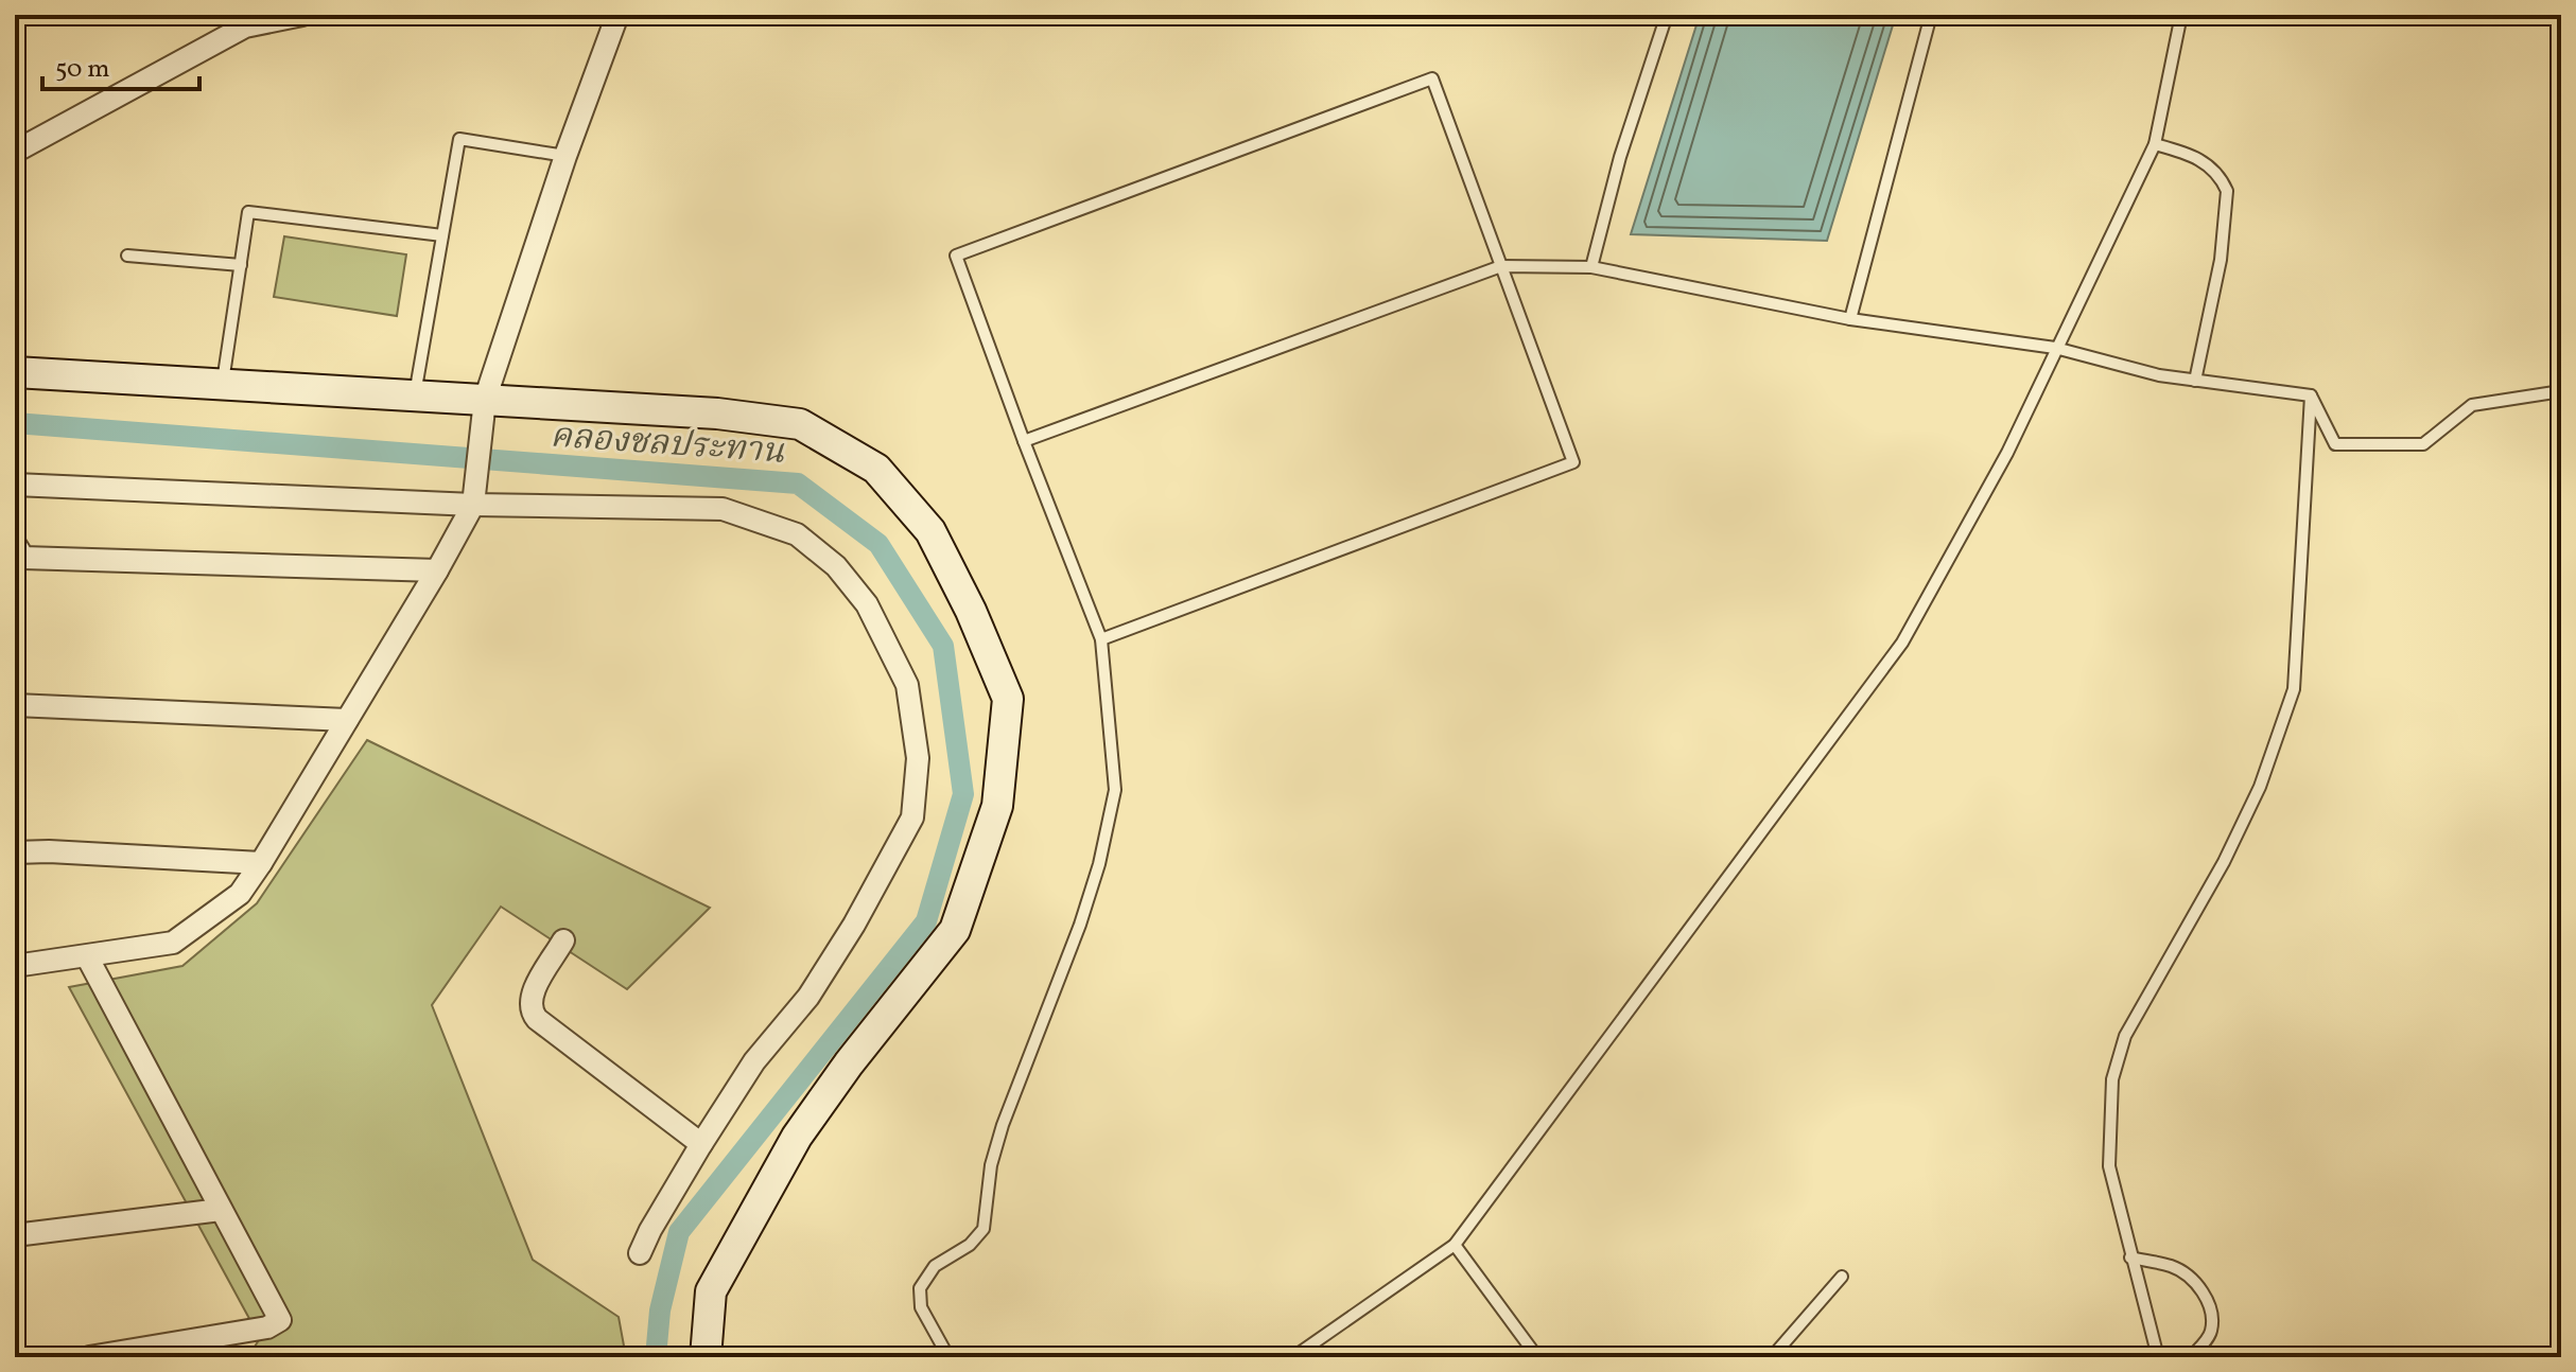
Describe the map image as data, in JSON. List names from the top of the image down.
{
  "water": ["คลองชลประทาน"],
  "scale_bar": "50 m"
}
